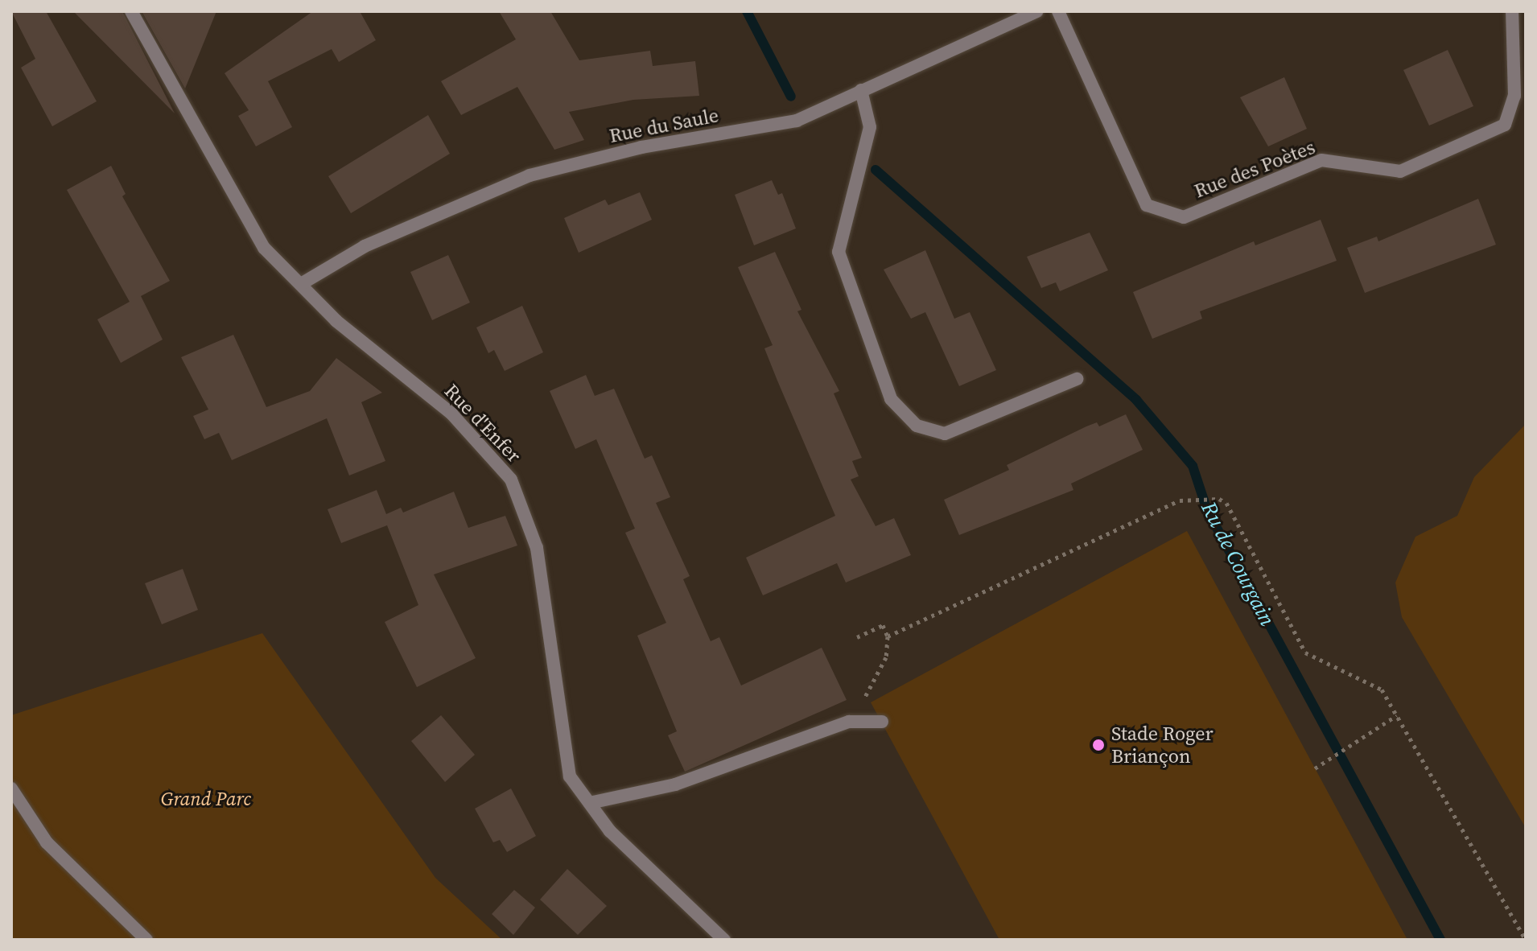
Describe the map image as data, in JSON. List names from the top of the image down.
{
  "streets": {
    "street": ["Rue du Saule", "Rue des Poètes", "Rue d'Enfer"]
  },
  "crossings": [
    ["Rue du Saule", "Rue d'Enfer"]
  ],
  "water": ["Ru de Courgain"],
  "parks": ["Grand Parc"],
  "places": ["Stade Roger Briançon"]
}
